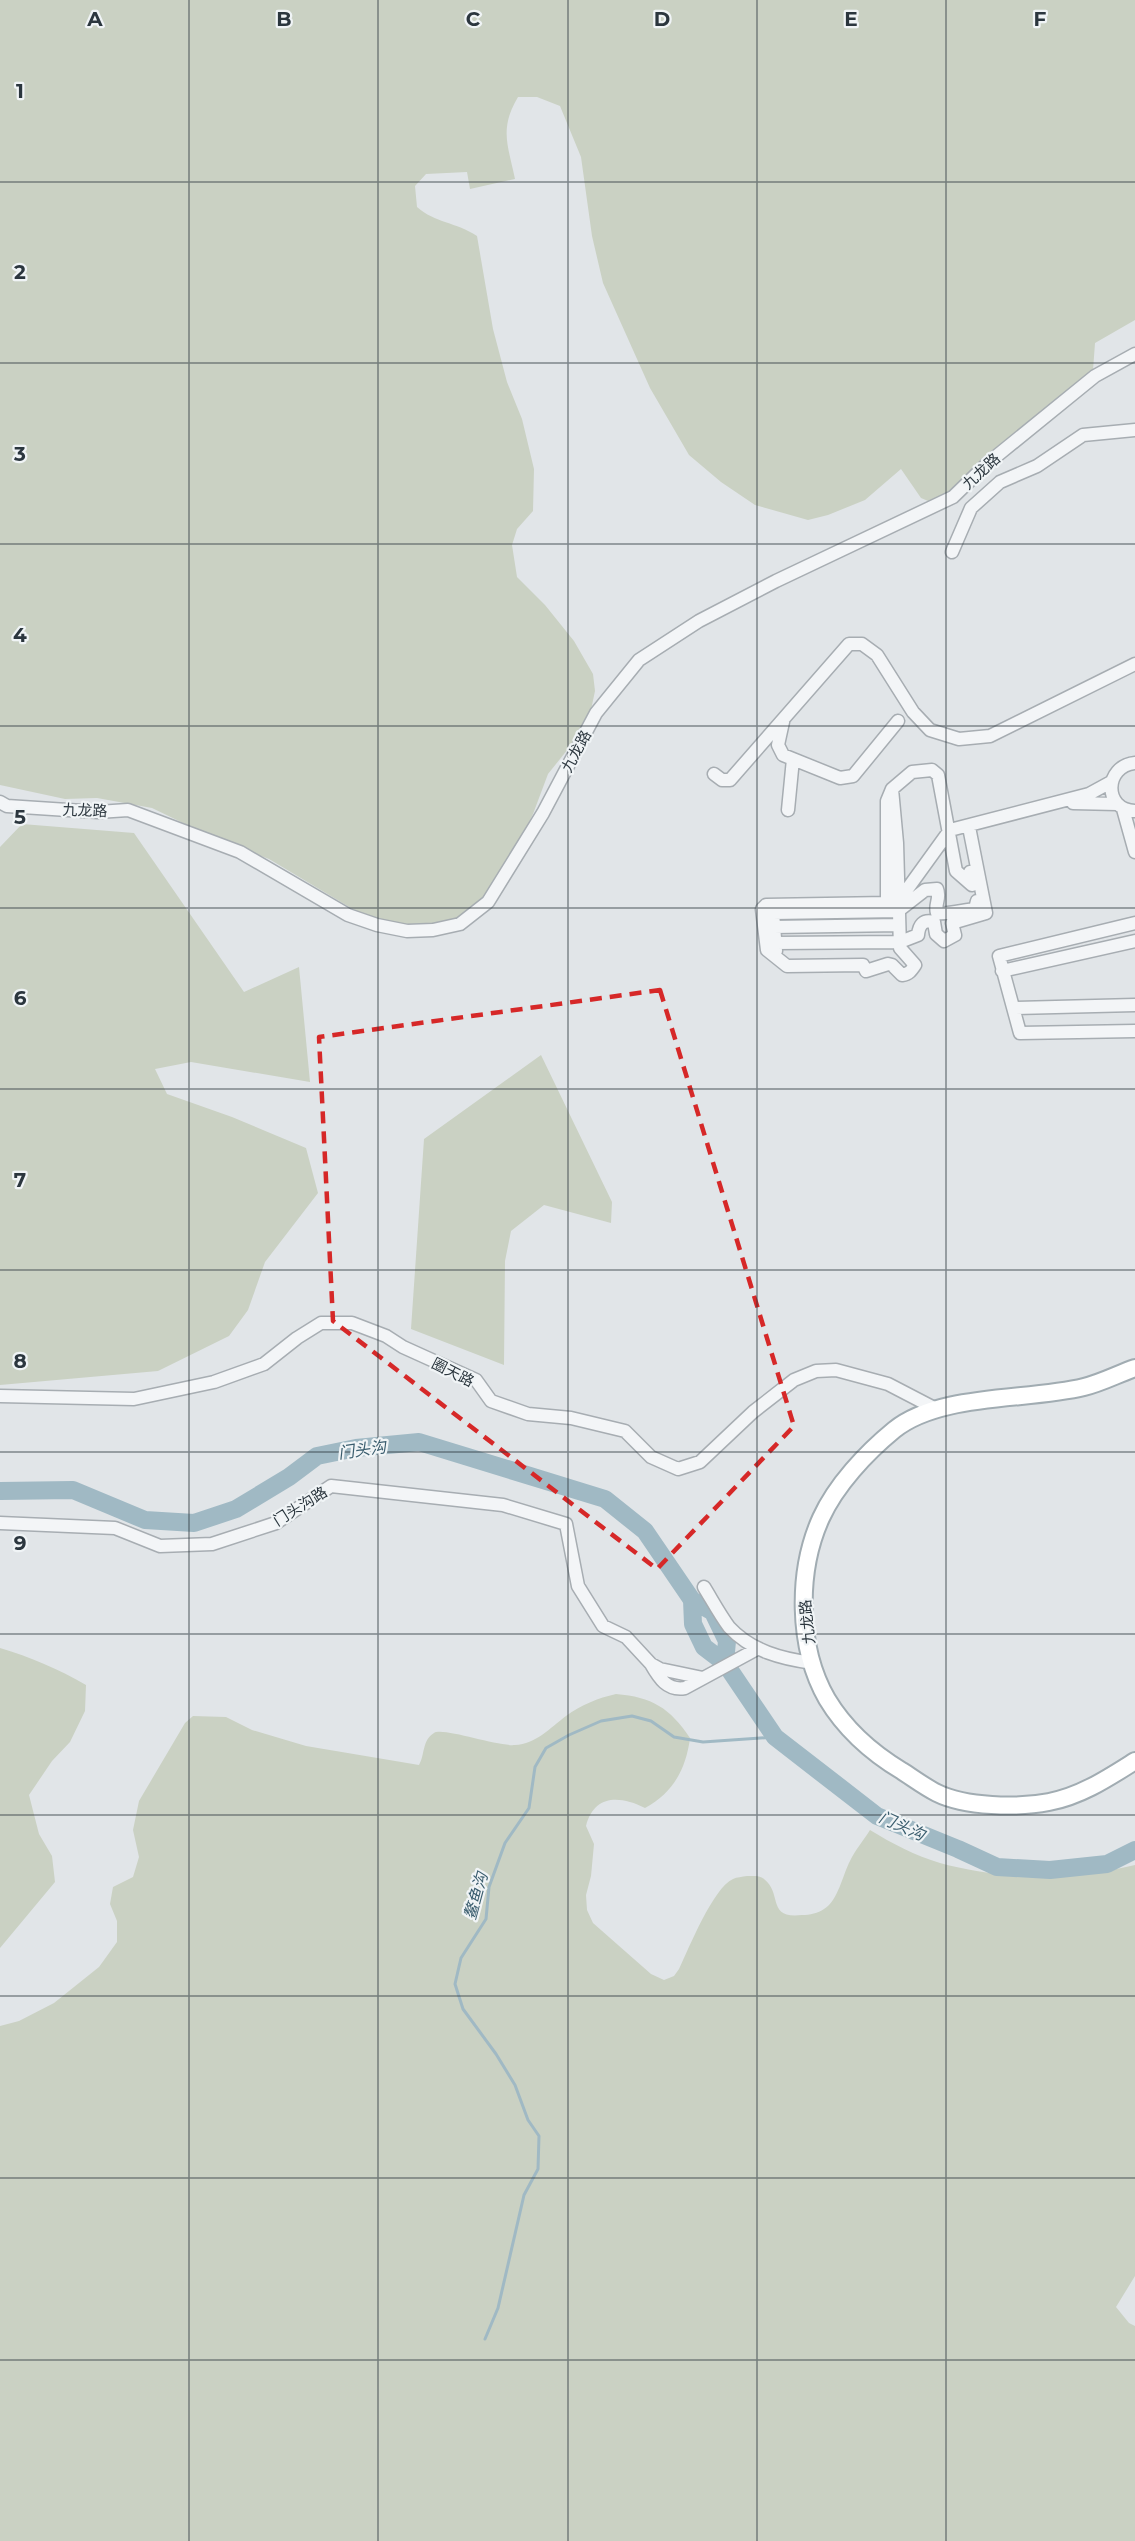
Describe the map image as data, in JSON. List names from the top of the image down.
{
  "streets": {
    "main road": ["九龙路"],
    "street": ["圈天路", "门头沟路"]
  },
  "crossings": [
    ["九龙路", "圈天路"]
  ],
  "water": ["门头沟", "鳌鱼沟"],
  "grid": {
    "columns": [
      "A",
      "B",
      "C",
      "D",
      "E",
      "F"
    ],
    "rows": [
      "1",
      "2",
      "3",
      "4",
      "5",
      "6",
      "7",
      "8",
      "9"
    ]
  }
}
